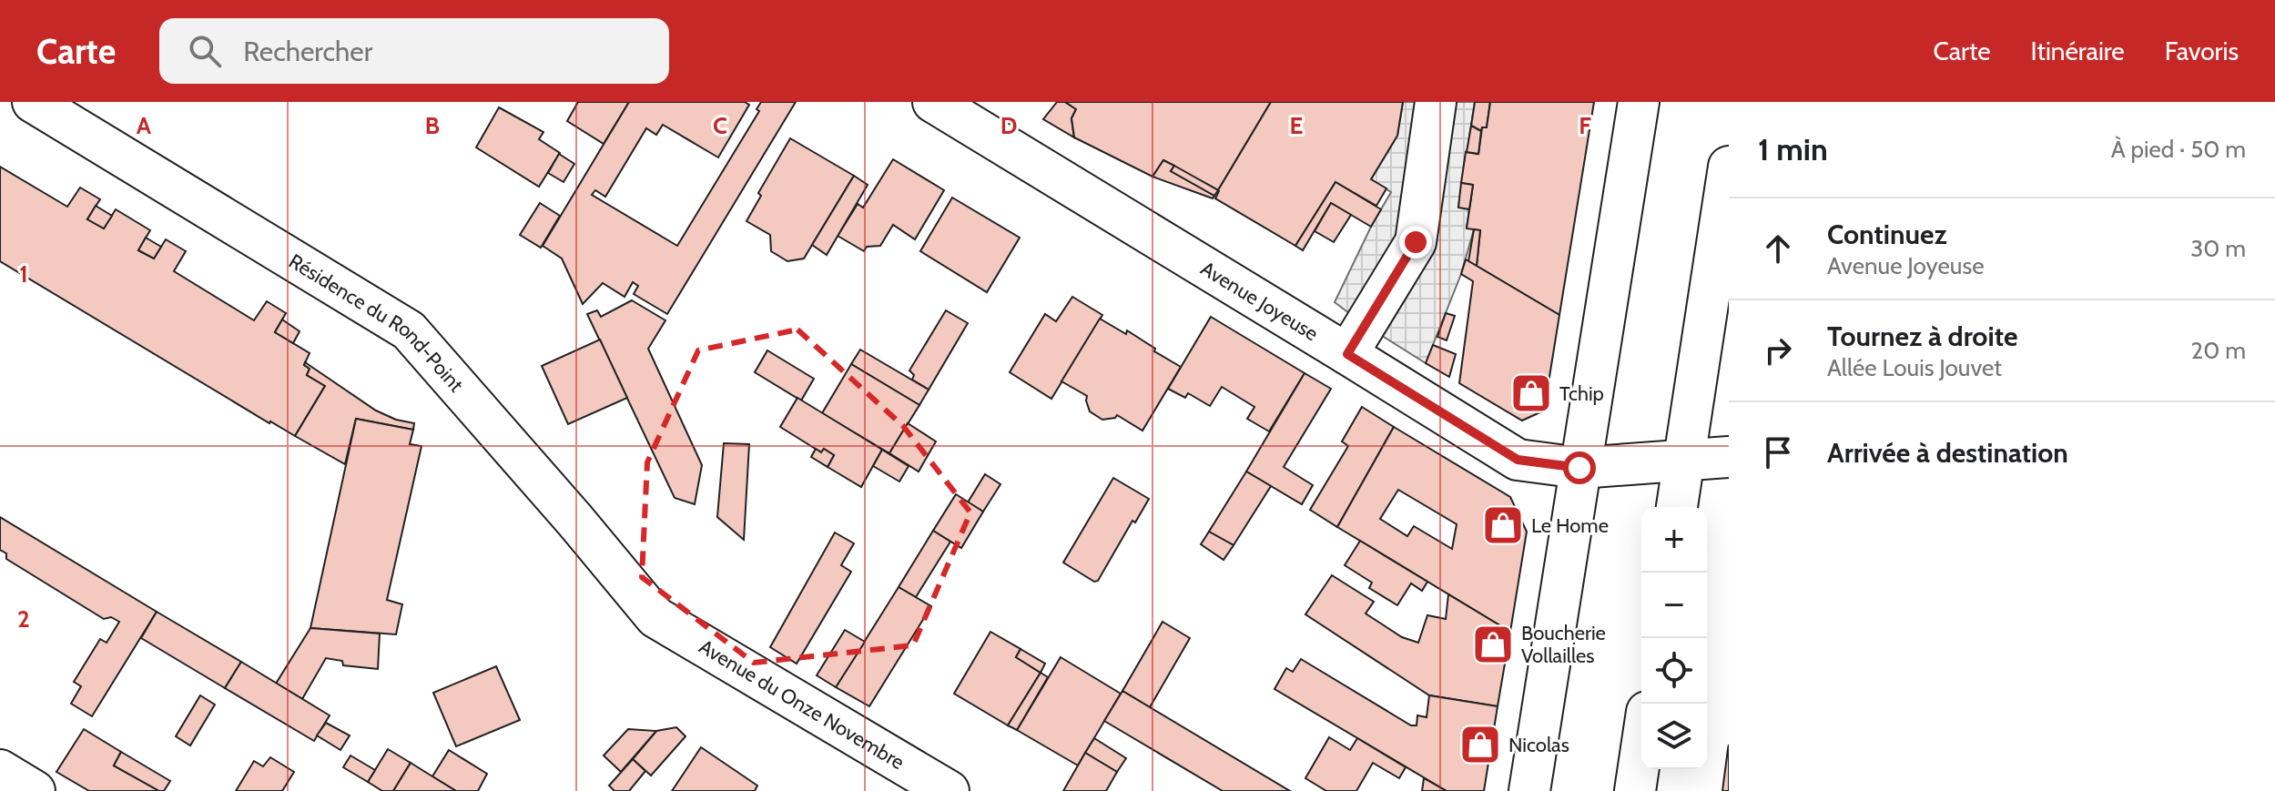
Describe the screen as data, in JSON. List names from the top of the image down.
{
  "streets": {
    "street": ["Avenue Joyeuse", "Résidence du Rond-Point", "Avenue du Onze Novembre"]
  },
  "crossings": [
    ["Résidence du Rond-Point", "Avenue du Onze Novembre"]
  ],
  "places": {
    "shop": [
      "Tchip",
      "Le Home",
      "Boucherie Vollailles",
      "Nicolas"
    ]
  },
  "page": {
    "header": "Carte",
    "search": "Rechercher",
    "nav": ["Carte", "Itinéraire", "Favoris"],
    "heading": ["1 min", "À pied · 50 m"],
    "list": [
      ["Continuez", "Avenue Joyeuse", "30 m"],
      ["Tournez à droite", "Allée Louis Jouvet", "20 m"],
      "Arrivée à destination"
    ],
    "map_buttons": ["+", "−"]
  },
  "grid": {
    "columns": [
      "A",
      "B",
      "C",
      "D",
      "E",
      "F"
    ],
    "rows": ["1", "2"]
  }
}
